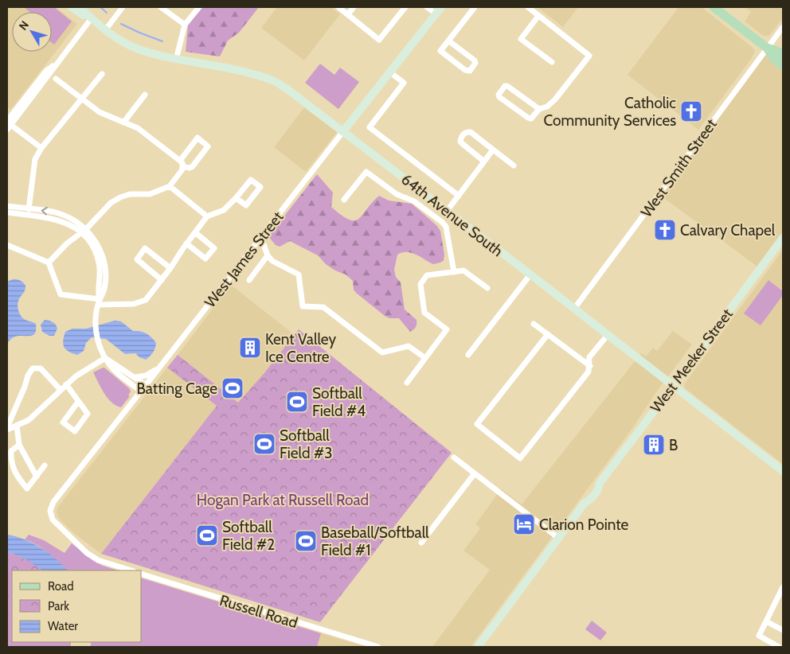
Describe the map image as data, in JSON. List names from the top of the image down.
{
  "streets": {
    "street": [
      "West Smith Street",
      "64th Avenue South",
      "West James Street",
      "West Meeker Street",
      "Russell Road"
    ]
  },
  "crossings": [
    ["West Smith Street", "64th Avenue South"],
    ["64th Avenue South", "West James Street"],
    ["64th Avenue South", "West Meeker Street"]
  ],
  "parks": ["Hogan Park at Russell Road"],
  "places": {
    "church": ["Catholic Community Services", "Calvary Chapel"],
    "building": ["Kent Valley Ice Centre", "B"],
    "sports": [
      "Batting Cage",
      "Softball Field #4",
      "Softball Field #3",
      "Softball Field #2",
      "Baseball/Softball Field #1"
    ],
    "hotel": ["Clarion Pointe"]
  },
  "legend": ["Road", "Park", "Water"],
  "north": "top left"
}
